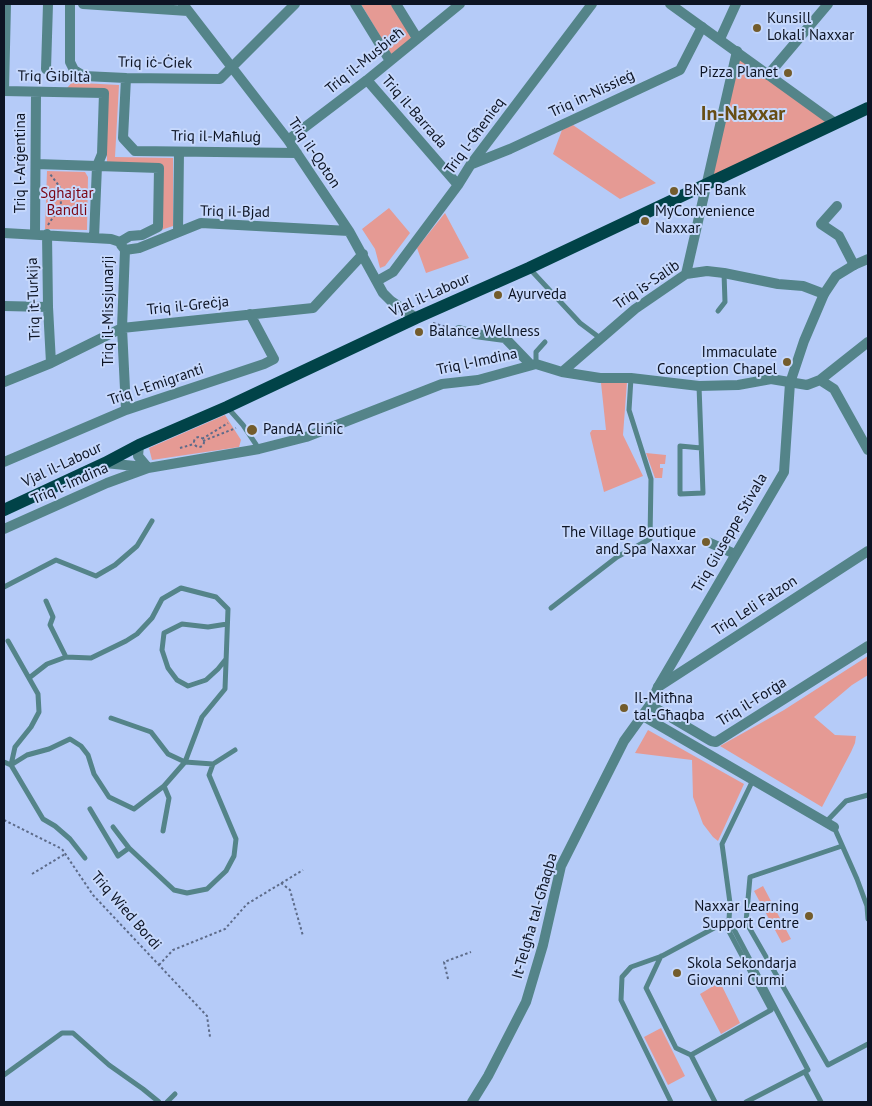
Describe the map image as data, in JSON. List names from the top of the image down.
{
  "streets": {
    "main road": ["Vjal il-Labour"],
    "street": [
      "Triq il-Musbieħ",
      "Triq iċ-Ċiek",
      "Triq Ġibiltà",
      "Triq in-Nissieġ",
      "Triq il-Barrada",
      "Triq l-Għenieq",
      "Triq il-Maħluġ",
      "Triq il-Qoton",
      "Triq l-Arġentina",
      "Triq il-Bjad",
      "Triq is-Salib",
      "Triq it-Turkija",
      "Triq il-Greċja",
      "Triq il-Missjunarji",
      "Triq l-Imdina",
      "Triq l-Emigranti",
      "Triq Giuseppe Stivala",
      "Triq Leli Falzon",
      "Triq il-Forġa",
      "It-Telgħa tal-Għaqba"
    ],
    "path": ["Triq Wied Bordi"]
  },
  "crossings": [
    ["Triq il-Musbieħ", "Triq il-Barrada"],
    ["Triq il-Musbieħ", "Triq il-Qoton"],
    ["Triq iċ-Ċiek", "Triq il-Maħluġ"],
    ["Triq iċ-Ċiek", "Triq il-Qoton"],
    ["Triq Ġibiltà", "Triq l-Arġentina"],
    ["Triq in-Nissieġ", "Triq l-Għenieq"],
    ["Triq il-Barrada", "Triq l-Għenieq"],
    ["Triq l-Għenieq", "Triq il-Qoton"],
    ["Triq il-Maħluġ", "Triq il-Qoton"],
    ["Triq il-Qoton", "Triq il-Bjad"],
    ["Triq il-Qoton", "Vjal il-Labour"],
    ["Triq il-Qoton", "Triq il-Greċja"],
    ["Triq il-Bjad", "Triq il-Missjunarji"],
    ["Triq is-Salib", "Triq l-Imdina"],
    ["Triq is-Salib", "Triq Giuseppe Stivala"],
    ["Vjal il-Labour", "Triq l-Imdina"],
    ["Triq it-Turkija", "Triq il-Greċja"],
    ["Triq il-Greċja", "Triq il-Missjunarji"],
    ["Triq il-Greċja", "Triq l-Emigranti"],
    ["Triq il-Missjunarji", "Triq l-Emigranti"],
    ["Triq l-Imdina", "Triq Giuseppe Stivala"],
    ["Triq Giuseppe Stivala", "Triq Leli Falzon"],
    ["Triq Giuseppe Stivala", "It-Telgħa tal-Għaqba"],
    ["Triq Leli Falzon", "It-Telgħa tal-Għaqba"],
    ["Triq il-Forġa", "It-Telgħa tal-Għaqba"]
  ],
  "districts": ["In-Naxxar"],
  "parks": ["Sghajtar Bandli"],
  "places": [
    "Kunsill Lokali Naxxar",
    "Pizza Planet",
    "BNF Bank",
    "MyConvenience Naxxar",
    "Ayurveda",
    "Balance Wellness",
    "Immaculate Conception Chapel",
    "PandA Clinic",
    "The Village Boutique and Spa Naxxar",
    "Il-Mitħna tal-Għaqba",
    "Naxxar Learning Support Centre",
    "Skola Sekondarja Giovanni Curmi"
  ]
}
